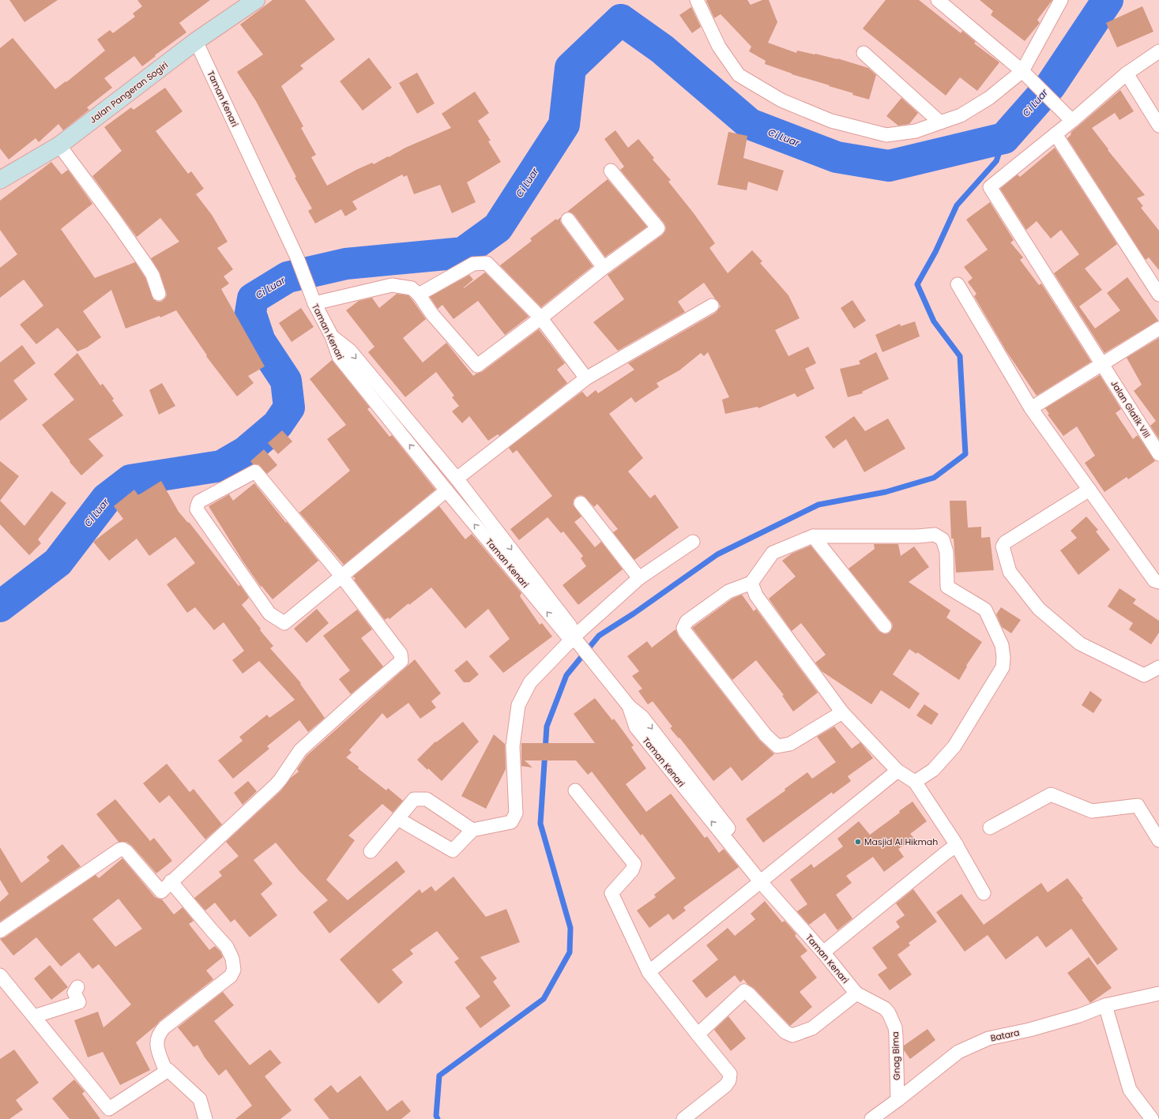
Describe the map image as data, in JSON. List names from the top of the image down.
{
  "streets": {
    "street": [
      "Jalan Pangeran Sogiri",
      "Taman Kenari",
      "Jalan Glatik VIII",
      "Batara",
      "Gnag Bima"
    ]
  },
  "crossings": [
    ["Jalan Pangeran Sogiri", "Taman Kenari"],
    ["Taman Kenari", "Gnag Bima"],
    ["Batara", "Gnag Bima"]
  ],
  "water": ["Ci Luar"],
  "places": ["Masjid Al Hikmah"]
}
